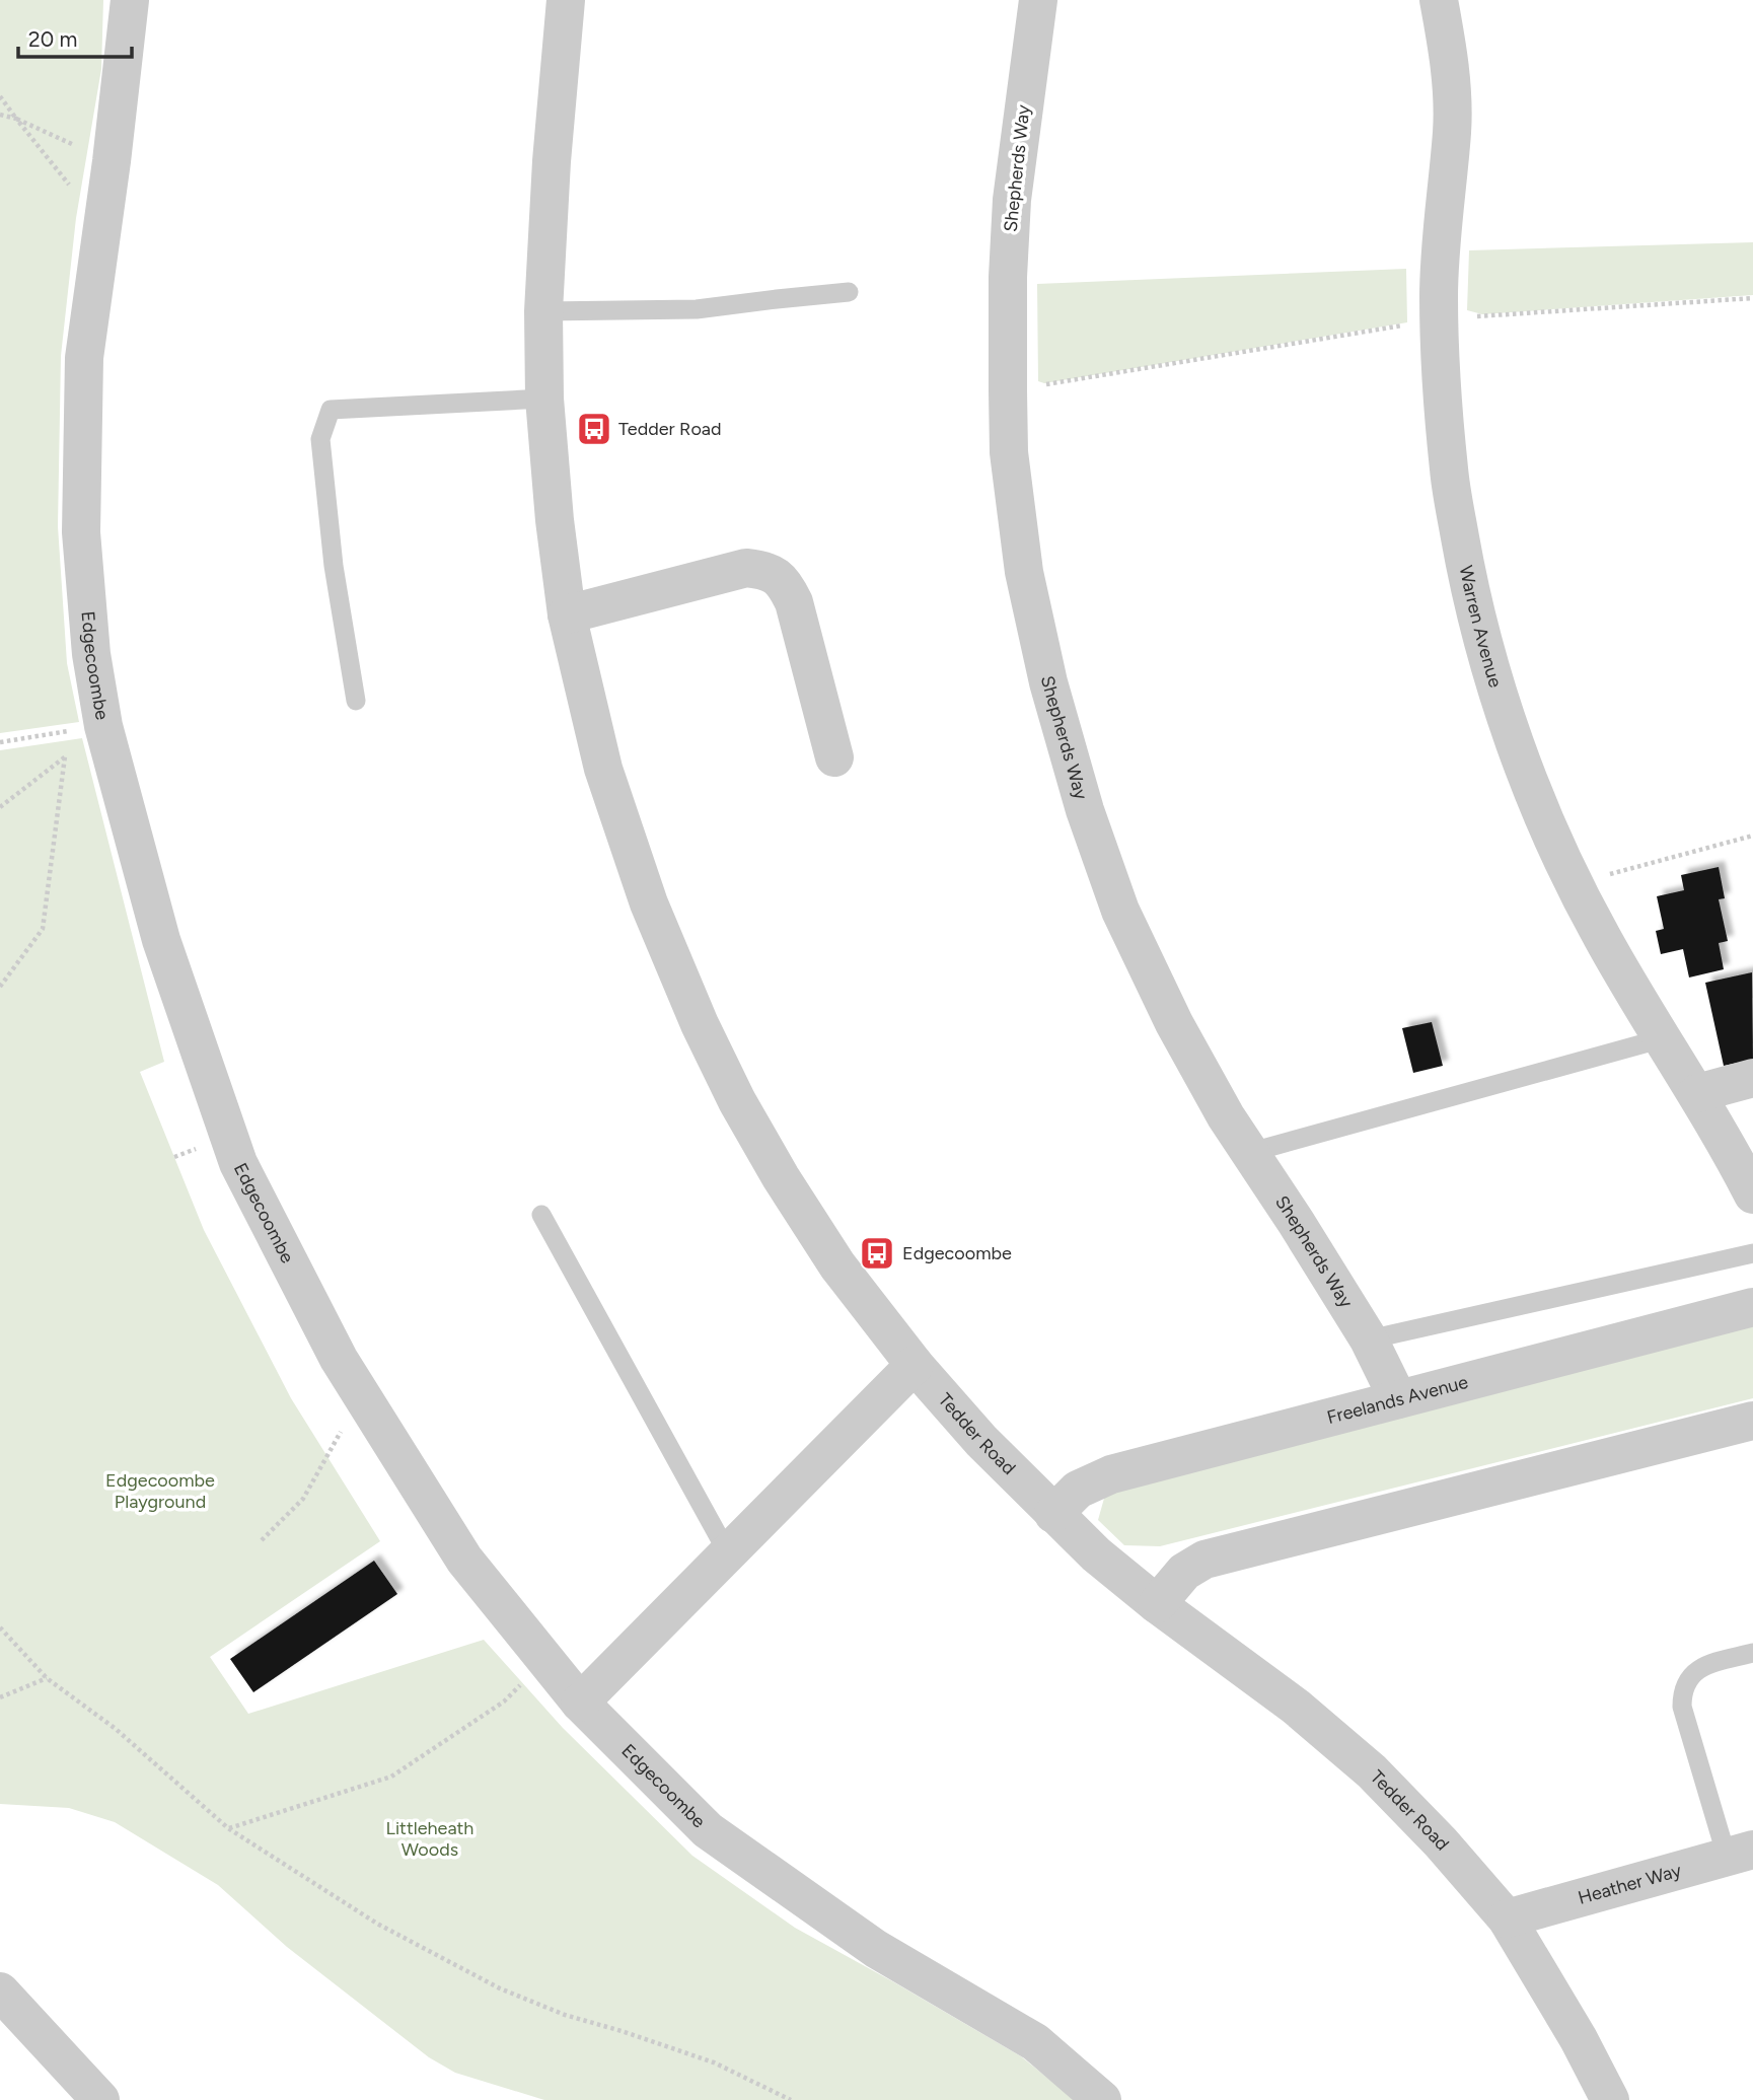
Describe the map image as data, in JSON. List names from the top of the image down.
{
  "streets": {
    "street": [
      "Shepherds Way",
      "Warren Avenue",
      "Edgecoombe",
      "Freelands Avenue",
      "Tedder Road",
      "Heather Way"
    ]
  },
  "crossings": [
    ["Shepherds Way", "Freelands Avenue"],
    ["Freelands Avenue", "Tedder Road"],
    ["Tedder Road", "Heather Way"]
  ],
  "parks": ["Edgecoombe Playground", "Littleheath Woods"],
  "places": {
    "bus stop": ["Tedder Road", "Edgecoombe"]
  },
  "scale_bar": "20 m"
}
